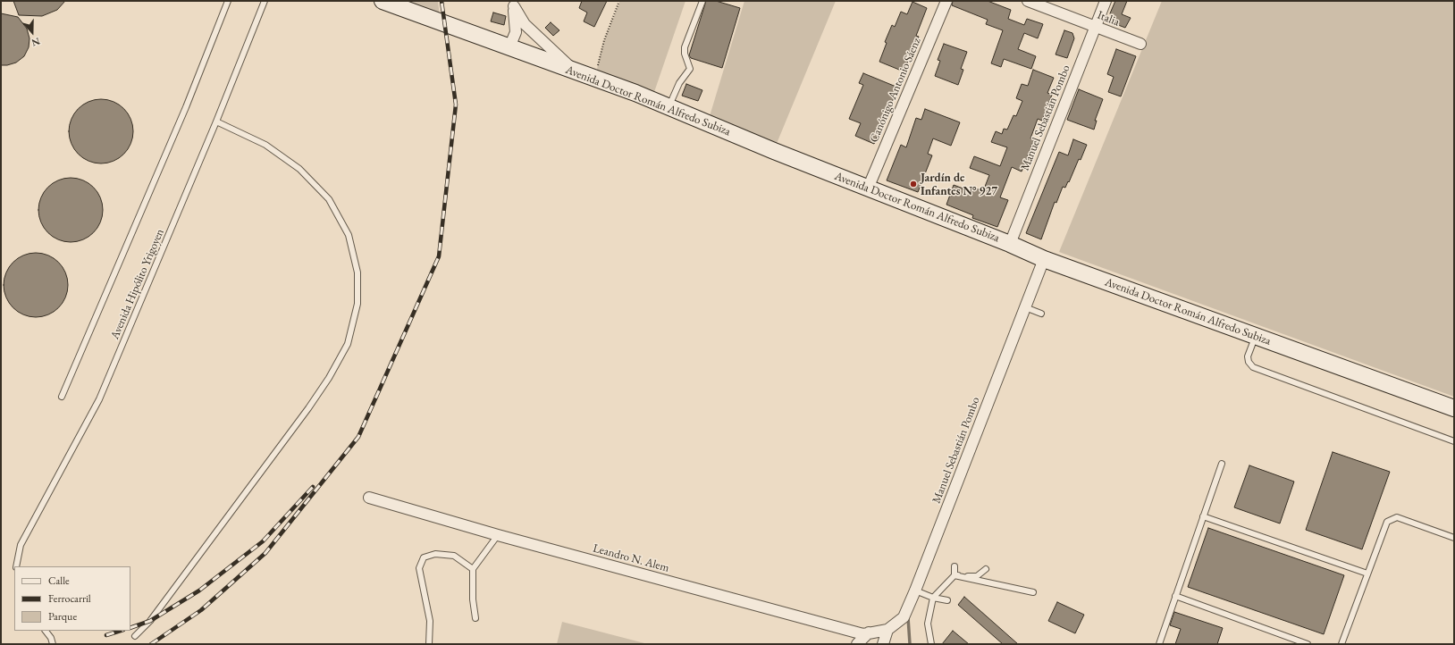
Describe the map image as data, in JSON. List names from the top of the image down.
{
  "streets": {
    "main road": ["Avenida Doctor Román Alfredo Subiza"],
    "street": [
      "Italia",
      "Canónigo Antonio Sáenz",
      "Manuel Sebastián Pombo",
      "Leandro N. Alem"
    ],
    "lane": ["Avenida Hipólito Yrigoyen"]
  },
  "crossings": [
    ["Italia", "Manuel Sebastián Pombo"],
    ["Canónigo Antonio Sáenz", "Avenida Doctor Román Alfredo Subiza"],
    ["Avenida Doctor Román Alfredo Subiza", "Manuel Sebastián Pombo"],
    ["Manuel Sebastián Pombo", "Leandro N. Alem"]
  ],
  "places": ["Jardín de Infantes N° 927"],
  "legend": ["Calle", "Ferrocarril", "Parque"],
  "north": "bottom"
}
